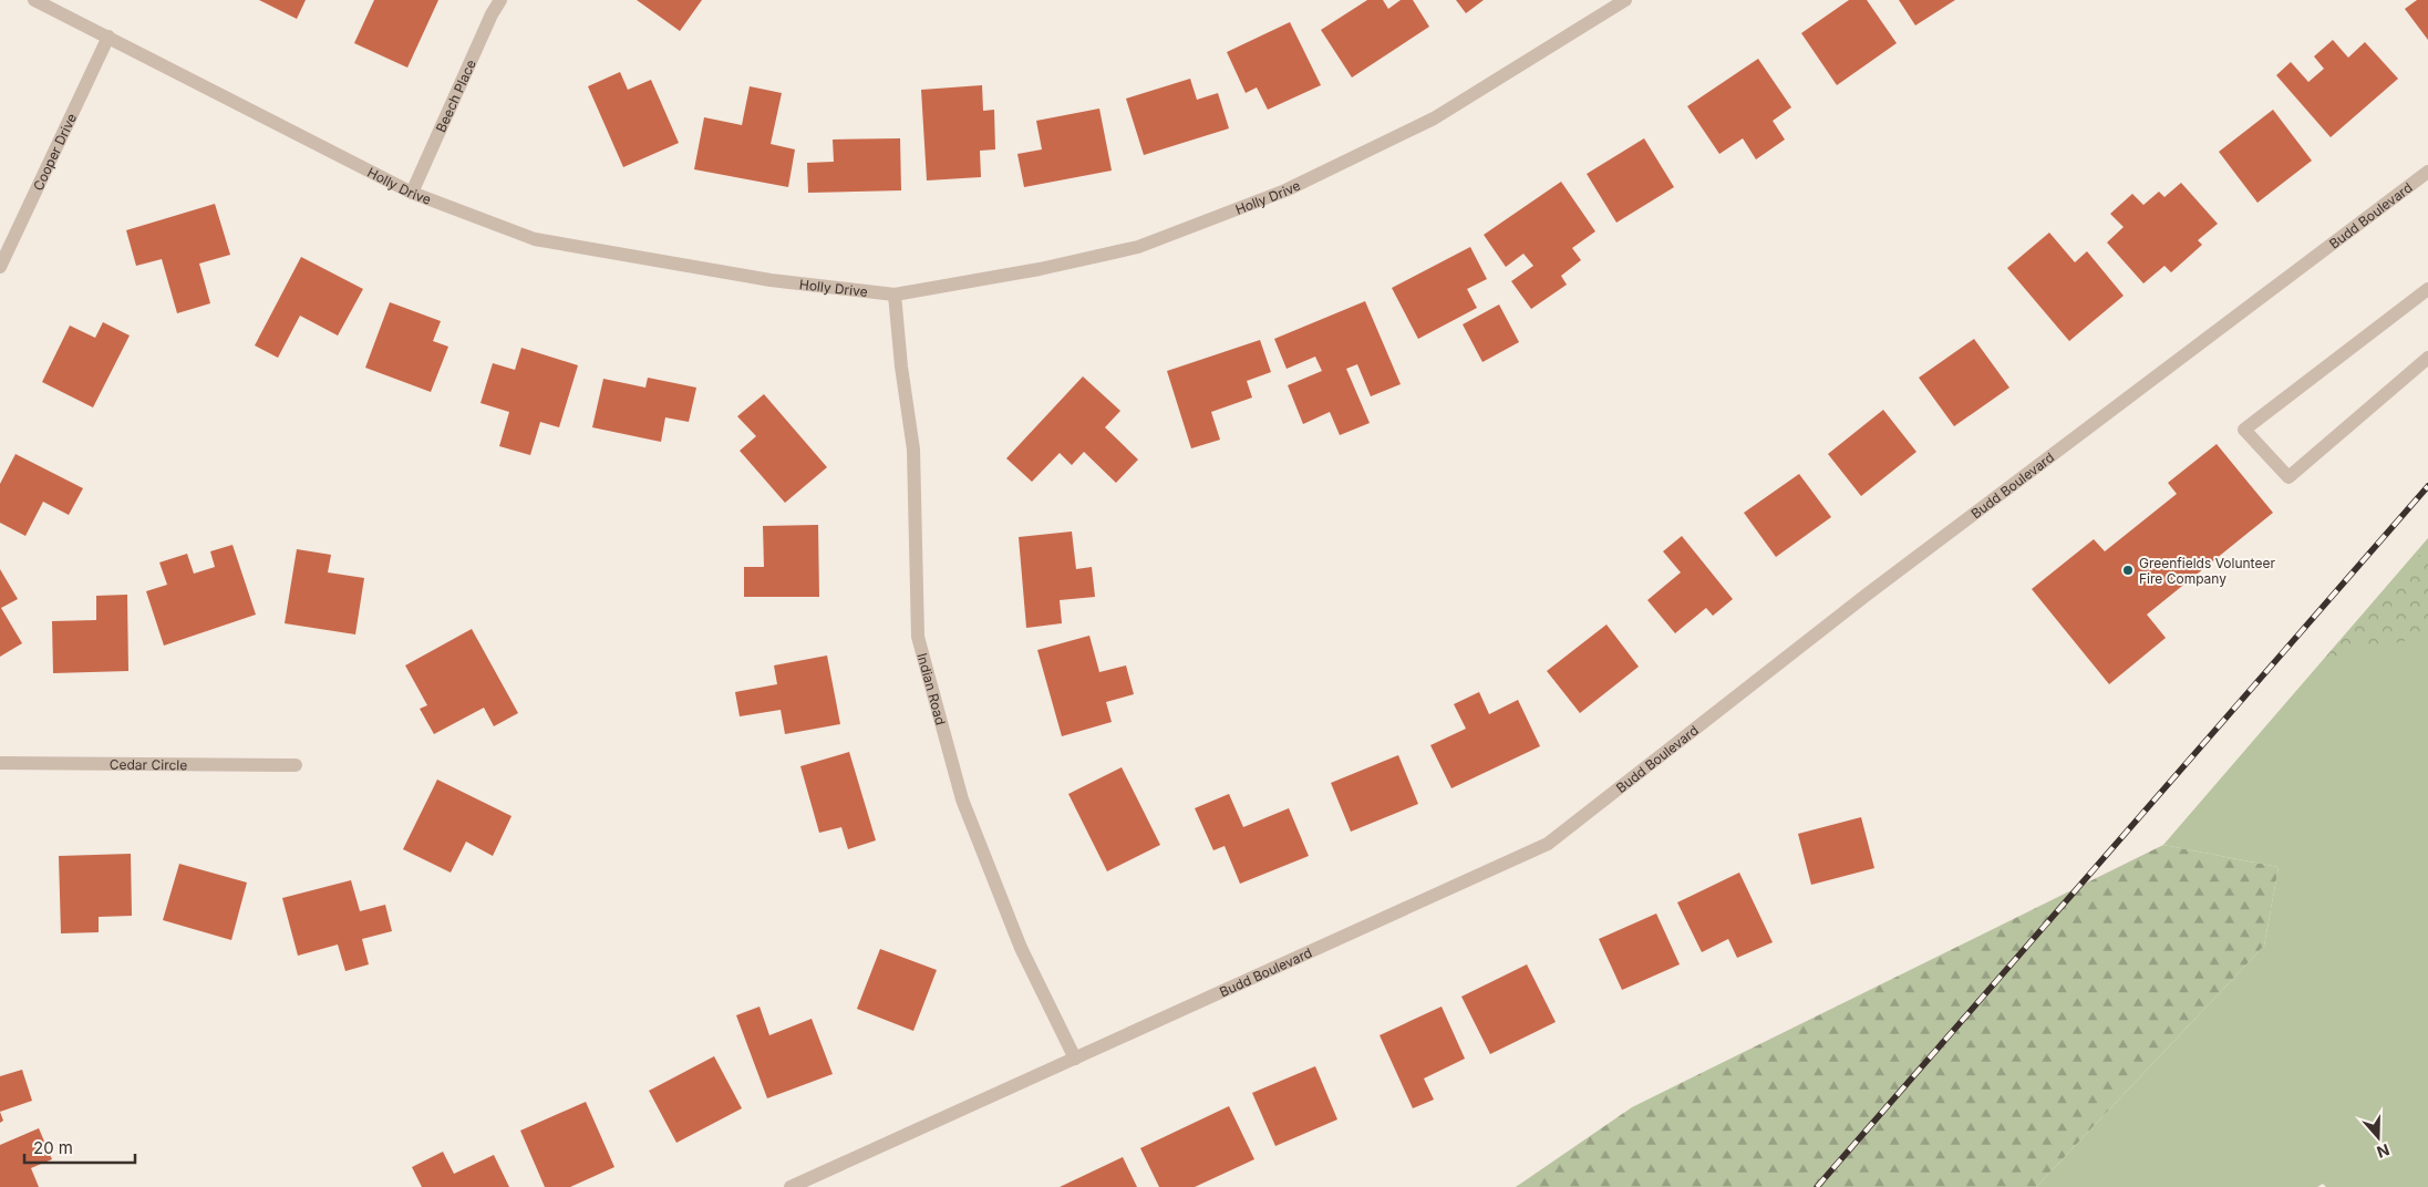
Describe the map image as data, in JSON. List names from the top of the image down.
{
  "streets": {
    "street": [
      "Beech Place",
      "Cooper Drive",
      "Holly Drive",
      "Budd Boulevard",
      "Indian Road",
      "Cedar Circle"
    ]
  },
  "crossings": [
    ["Beech Place", "Holly Drive"],
    ["Cooper Drive", "Holly Drive"],
    ["Holly Drive", "Indian Road"],
    ["Budd Boulevard", "Indian Road"]
  ],
  "places": ["Greenfields Volunteer Fire Company"],
  "scale_bar": "20 m",
  "north": "bottom"
}
